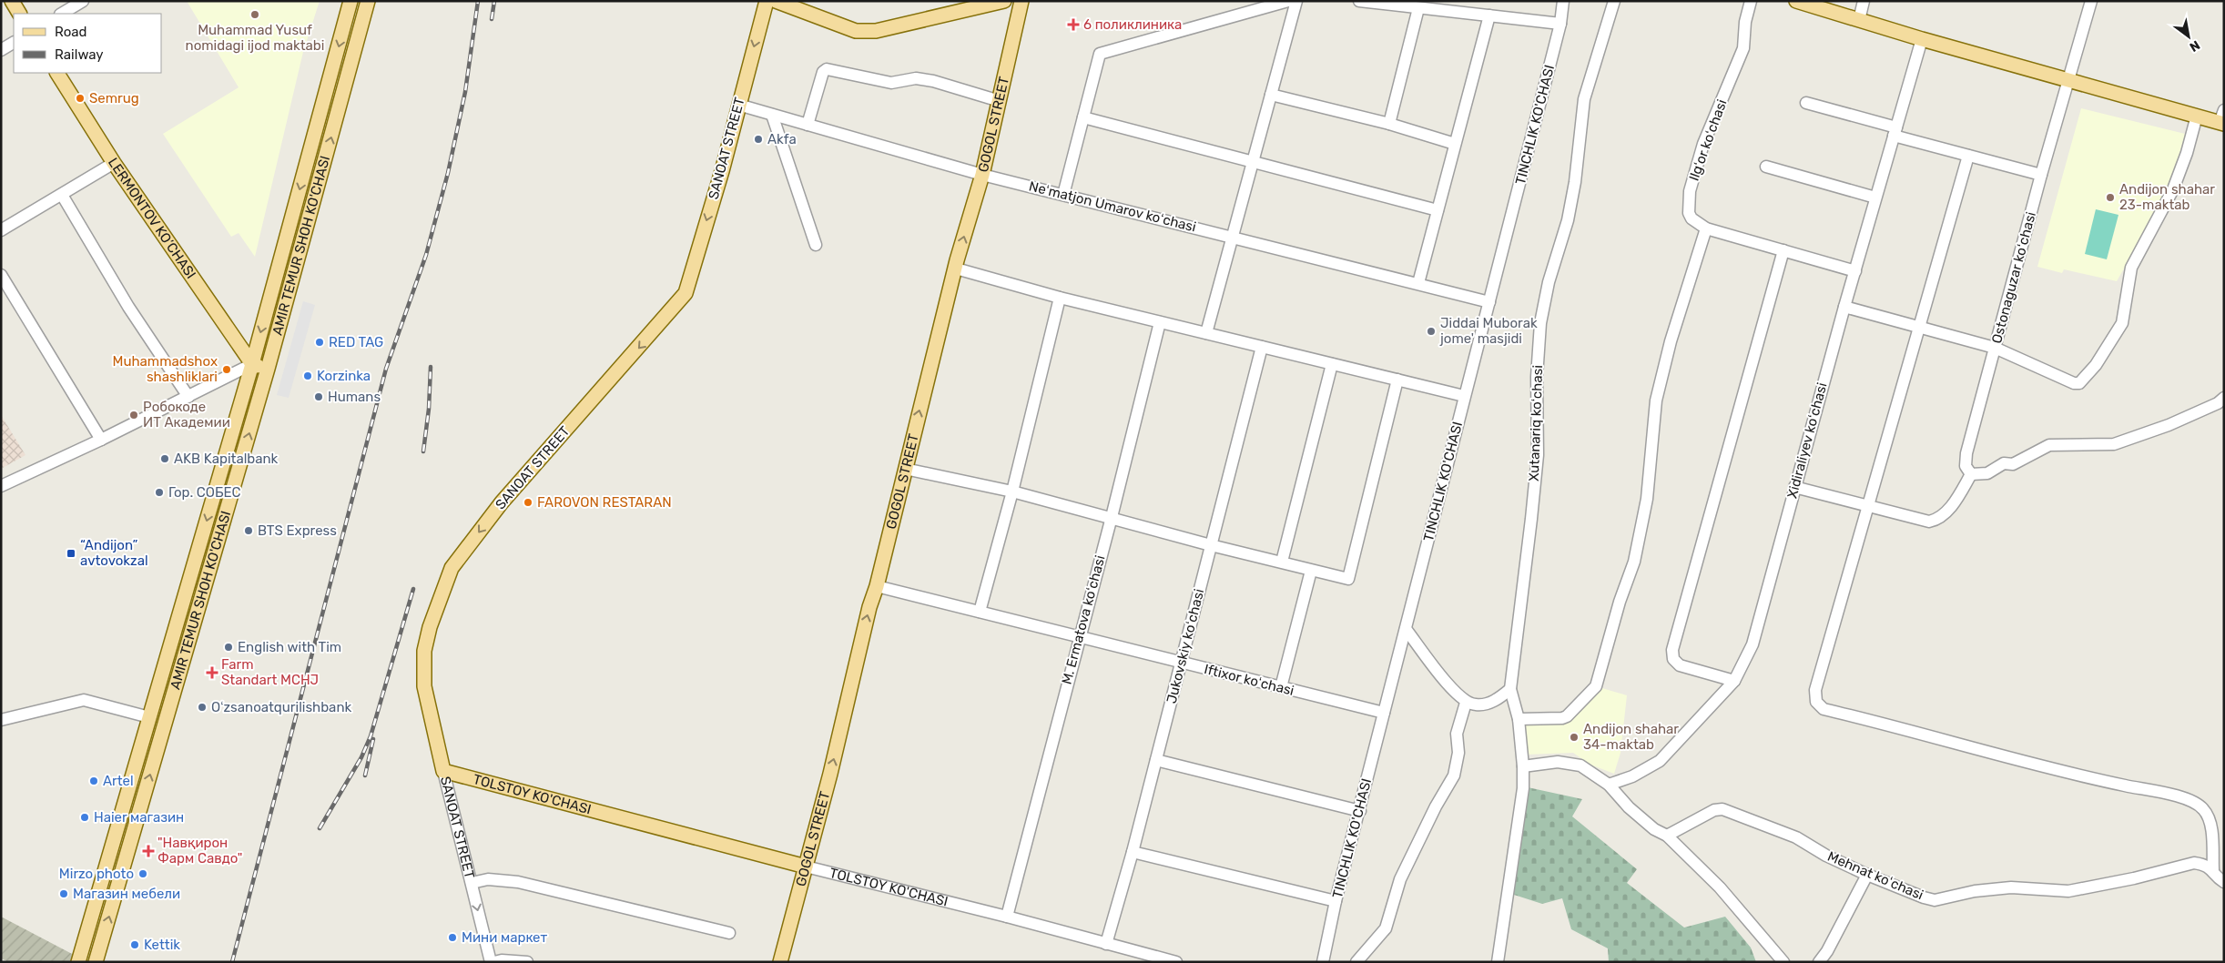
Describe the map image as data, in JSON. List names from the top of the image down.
{
  "streets": {
    "main road": [
      "GOGOL STREET",
      "SANOAT STREET",
      "LERMONTOV KO’CHASI",
      "AMIR TEMUR SHOH KO'CHASI",
      "TOLSTOY KO'CHASI"
    ],
    "street": [
      "TINCHLIK KO'CHASI",
      "Ilgʻor koʻchasi",
      "Neʻmatjon Umarov koʻchasi",
      "Ostonaguzar koʻchasi",
      "Xutanariq koʻchasi",
      "Xidiraliyev koʻchasi",
      "M. Ermatova koʻchasi",
      "Jukovskiy koʻchasi",
      "Iftixor koʻchasi",
      "Mehnat koʻchasi"
    ]
  },
  "crossings": [
    ["GOGOL STREET", "Neʻmatjon Umarov koʻchasi"],
    ["GOGOL STREET", "Iftixor koʻchasi"],
    ["GOGOL STREET", "TOLSTOY KO'CHASI"],
    ["TINCHLIK KO'CHASI", "Neʻmatjon Umarov koʻchasi"],
    ["TINCHLIK KO'CHASI", "Iftixor koʻchasi"],
    ["Ilgʻor koʻchasi", "Xidiraliyev koʻchasi"],
    ["SANOAT STREET", "Neʻmatjon Umarov koʻchasi"],
    ["SANOAT STREET", "TOLSTOY KO'CHASI"],
    ["LERMONTOV KO’CHASI", "AMIR TEMUR SHOH KO'CHASI"],
    ["M. Ermatova koʻchasi", "Iftixor koʻchasi"],
    ["M. Ermatova koʻchasi", "TOLSTOY KO'CHASI"],
    ["Jukovskiy koʻchasi", "Iftixor koʻchasi"],
    ["Jukovskiy koʻchasi", "TOLSTOY KO'CHASI"]
  ],
  "one_way": ["GOGOL STREET", "SANOAT STREET"],
  "places": {
    "other": [
      "Muhammad Yusuf nomidagi ijod maktabi",
      "Semrug",
      "Akfa",
      "Andijon shahar 23-maktab",
      "Jiddai Muborak jome' masjidi",
      "RED TAG",
      "Muhammadshox shashliklari",
      "Korzinka",
      "Humans",
      "Робокоде ИТ Академии",
      "AKB Kapitalbank",
      "Гор. СОБЕС",
      "FAROVON RESTARAN",
      "BTS Express",
      "English with Tim",
      "Oʻzsanoatqurilishbank",
      "Andijon shahar 34-maktab",
      "Artel",
      "Haier магазин",
      "Mirzo photo",
      "Магазин мебели",
      "Мини маркет",
      "Kettik"
    ],
    "health": ["6 поликлиника", "Farm Standart MCHJ", "\"Навқирон Фарм Савдо\""],
    "transit": ["“Andijon” avtovokzal"]
  },
  "legend": ["Road", "Railway"],
  "north": "bottom right"
}
